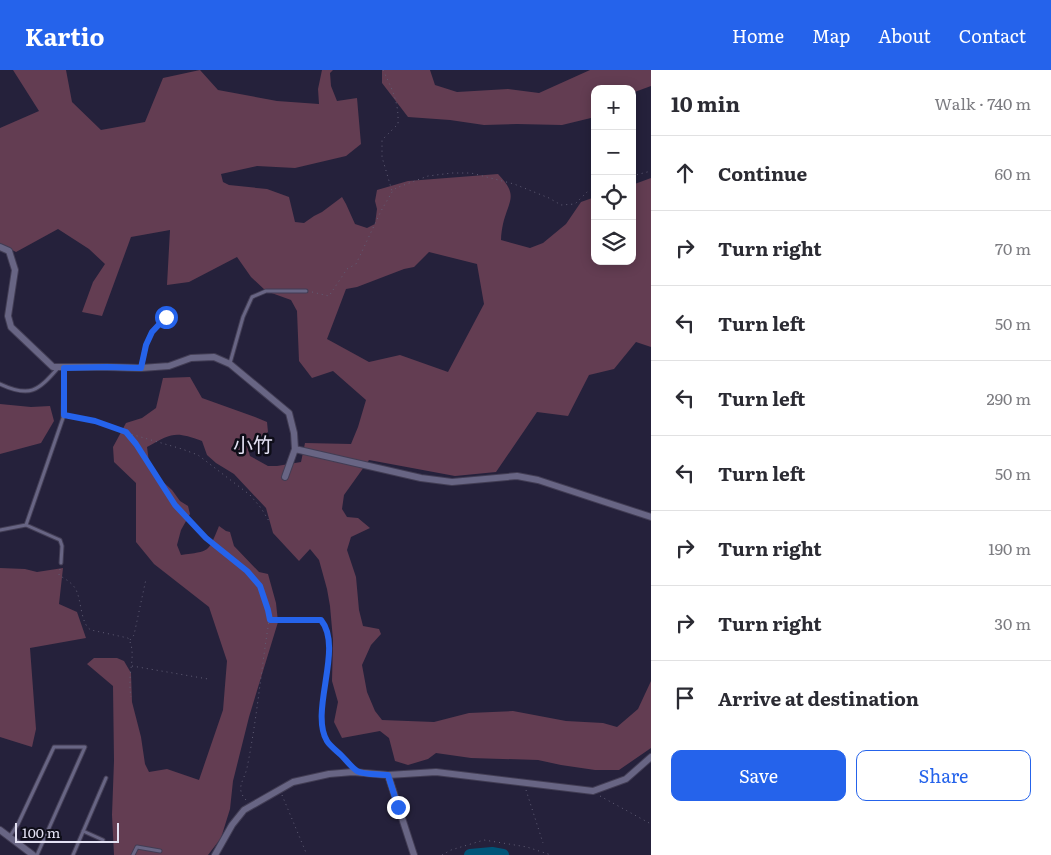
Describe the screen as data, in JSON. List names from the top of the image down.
{
  "districts": ["小竹"],
  "scale_bar": "100 m",
  "page": {
    "header": "Kartio",
    "nav": [
      "Home",
      "Map",
      "About",
      "Contact"
    ],
    "heading": ["10 min", "Walk · 740 m"],
    "map_buttons": ["+", "−"],
    "list": [
      ["Continue", "60 m"],
      ["Turn right", "70 m"],
      ["Turn left", "50 m"],
      ["Turn left", "290 m"],
      ["Turn left", "50 m"],
      ["Turn right", "190 m"],
      ["Turn right", "30 m"],
      "Arrive at destination"
    ],
    "buttons": ["Save", "Share"],
    "scale": "100 m"
  }
}
